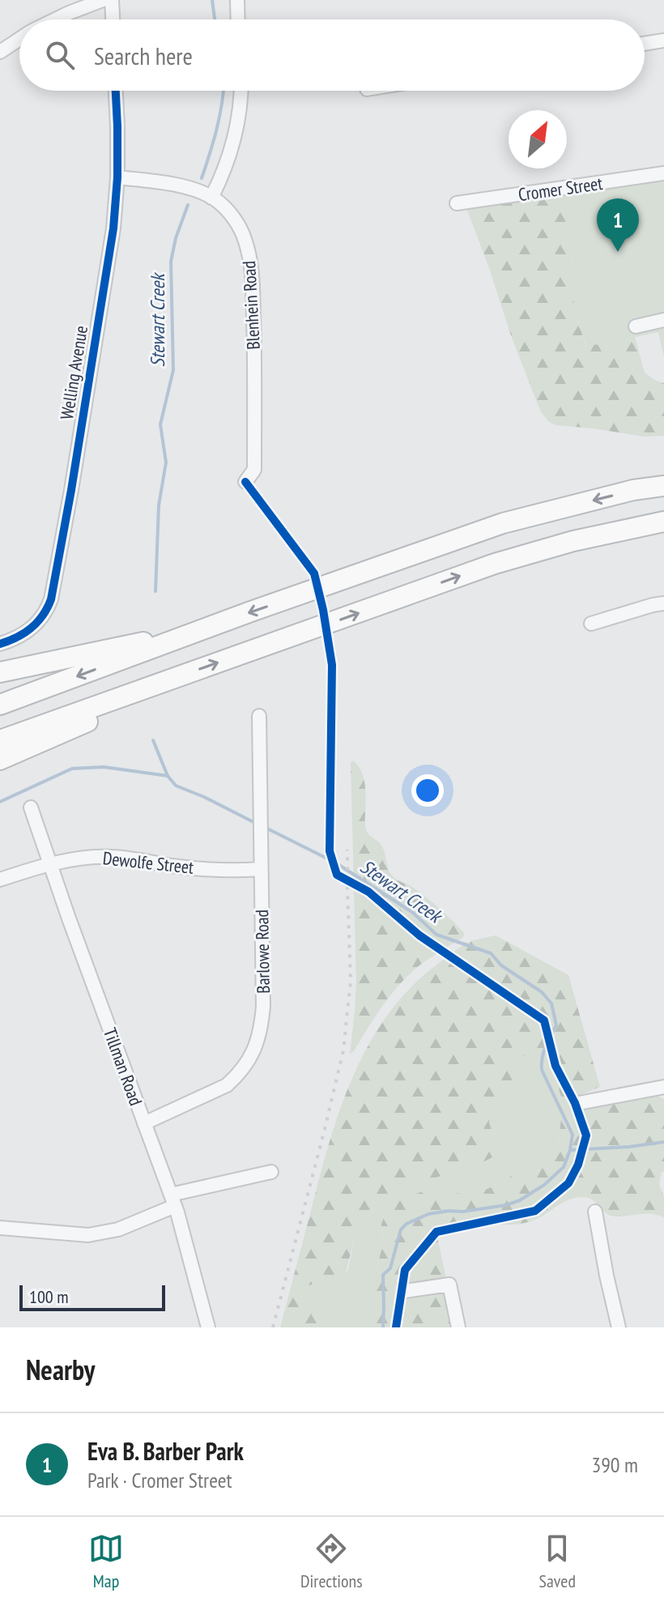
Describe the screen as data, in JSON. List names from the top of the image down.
{
  "streets": {
    "street": [
      "Cromer Street",
      "Blenhein Road",
      "Welling Avenue",
      "Dewolfe Street",
      "Barlowe Road",
      "Tillman Road"
    ]
  },
  "crossings": [
    ["Blenhein Road", "Welling Avenue"],
    ["Dewolfe Street", "Barlowe Road"],
    ["Dewolfe Street", "Tillman Road"],
    ["Barlowe Road", "Tillman Road"]
  ],
  "water": ["Stewart Creek"],
  "scale_bar": "100 m",
  "north": "top right",
  "page": {
    "search": "Search here",
    "pins": "1",
    "scale": "100 m",
    "heading": "Nearby",
    "list": [
      {
        "mark": "1",
        "name": "Eva B. Barber Park",
        "note": "Park · Cromer Street",
        "value": "390 m"
      }
    ],
    "nav": ["Map", "Directions", "Saved"]
  }
}
